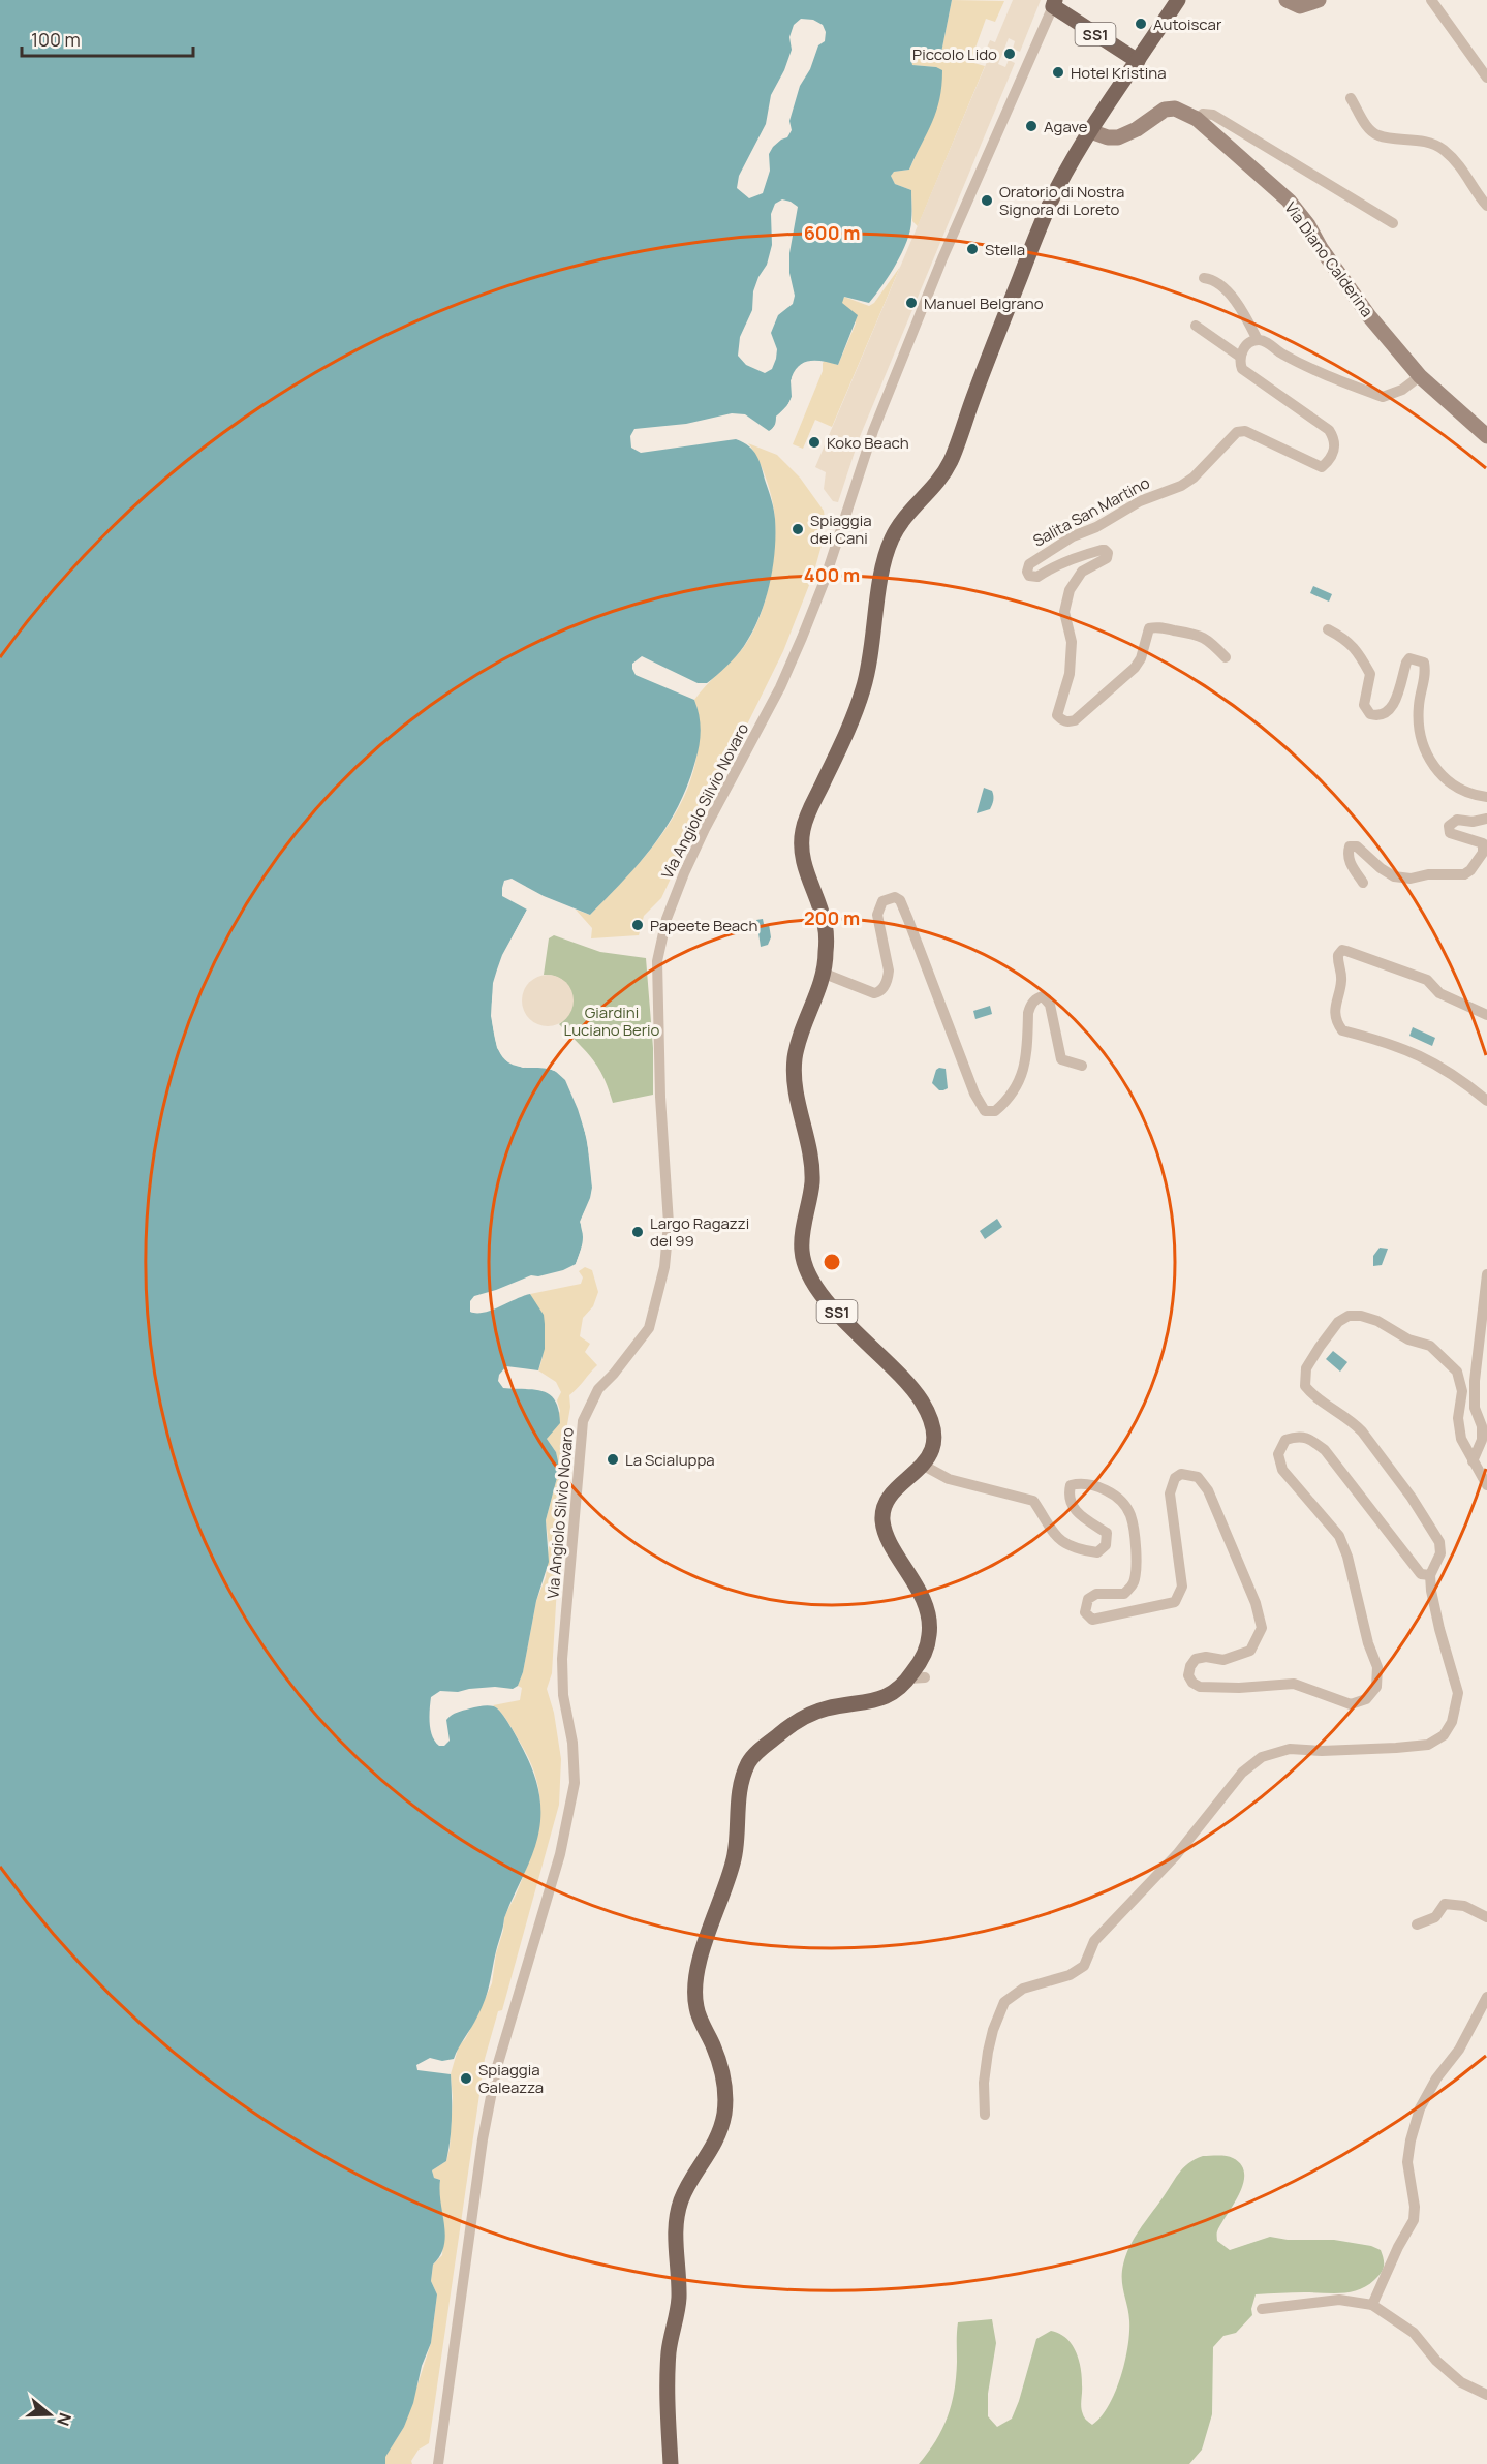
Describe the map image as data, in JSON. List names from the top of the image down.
{
  "streets": {
    "main road": ["SS1", "Via Diano Calderina"],
    "street": ["Salita San Martino", "Via Angiolo Silvio Novaro"]
  },
  "crossings": [
    ["SS1", "Via Diano Calderina"],
    ["SS1", "Via Angiolo Silvio Novaro"]
  ],
  "parks": ["Giardini Luciano Berio"],
  "places": [
    "Autoiscar",
    "Piccolo Lido",
    "Hotel Kristina",
    "Agave",
    "Oratorio di Nostra Signora di Loreto",
    "Stella",
    "Manuel Belgrano",
    "Koko Beach",
    "Spiaggia dei Cani",
    "Papeete Beach",
    "Largo Ragazzi del 99",
    "La Scialuppa",
    "Spiaggia Galeazza"
  ],
  "scale_bar": "100 m",
  "north": "right",
  "rings": ["600 m", "400 m", "200 m"]
}
